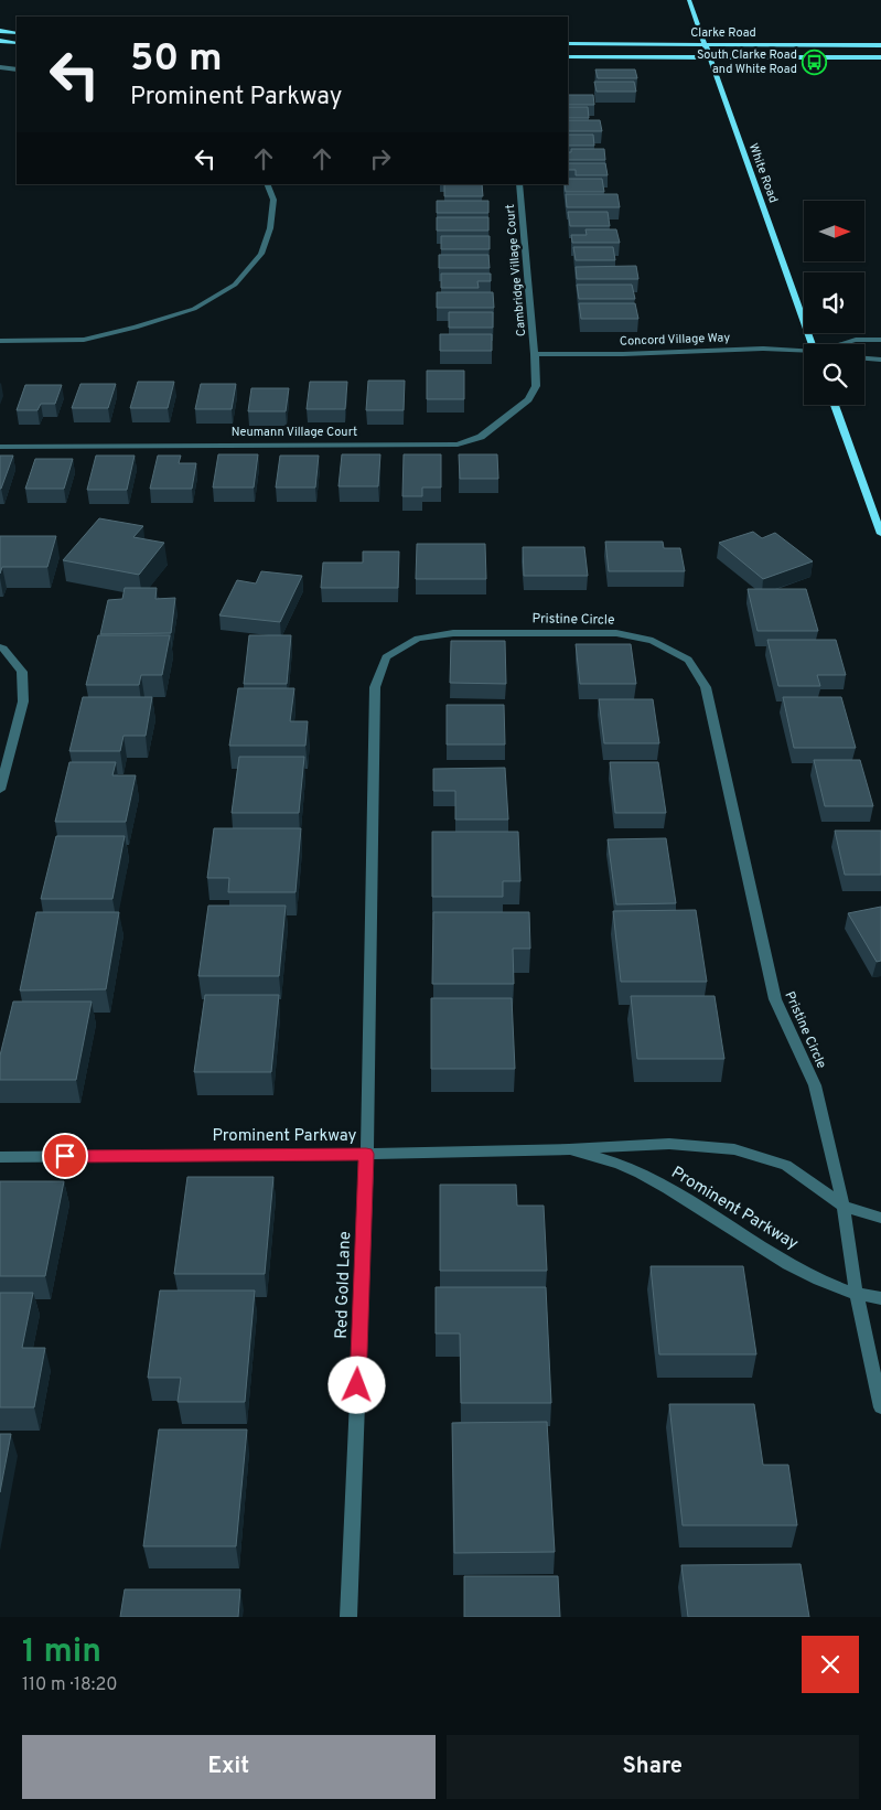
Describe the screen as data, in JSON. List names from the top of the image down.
{
  "streets": {
    "street": [
      "Clarke Road",
      "White Road",
      "Cambridge Village Court",
      "Concord Village Way",
      "Neumann Village Court",
      "Pristine Circle",
      "Prominent Parkway",
      "Red Gold Lane"
    ]
  },
  "crossings": [
    ["Clarke Road", "White Road"],
    ["Cambridge Village Court", "Concord Village Way"],
    ["Cambridge Village Court", "Neumann Village Court"],
    ["Concord Village Way", "Neumann Village Court"],
    ["Pristine Circle", "Prominent Parkway"],
    ["Pristine Circle", "Red Gold Lane"],
    ["Prominent Parkway", "Red Gold Lane"]
  ],
  "places": {
    "bus stop": ["South Clarke Road and White Road"]
  },
  "north": "right",
  "page": {
    "turn": ["50 m", "Prominent Parkway"],
    "heading": ["1 min", "110 m · 18:20"],
    "buttons": ["Exit", "Share"]
  }
}
